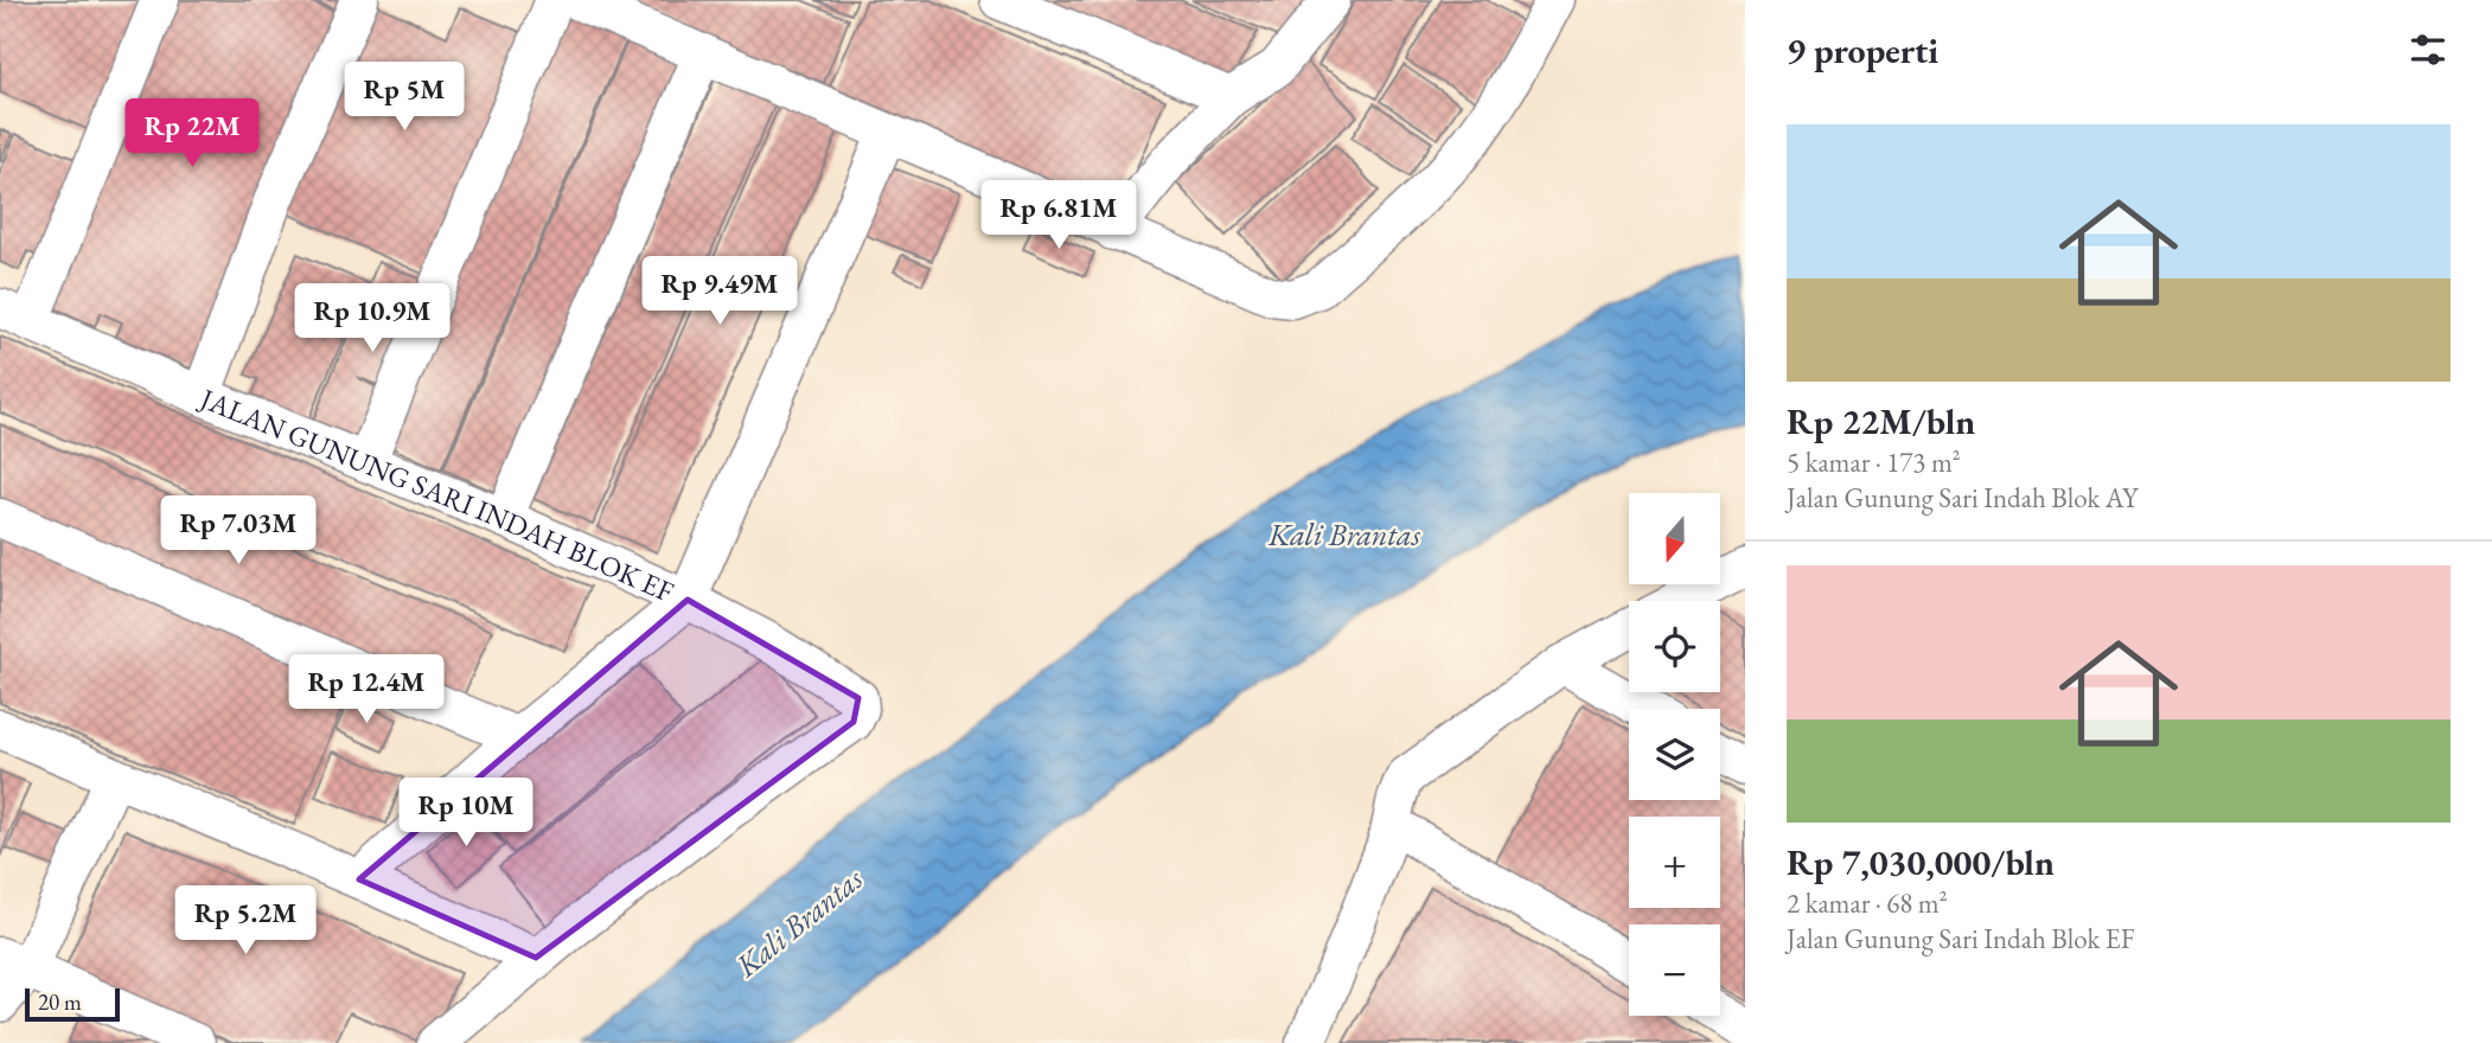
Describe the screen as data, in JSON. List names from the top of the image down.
{
  "streets": {
    "street": ["JALAN GUNUNG SARI INDAH BLOK EF"]
  },
  "water": ["Kali Brantas"],
  "scale_bar": "20 m",
  "north": "bottom",
  "page": {
    "heading": "9 properti",
    "price": [
      "Rp 5M",
      "Rp 22M",
      "Rp 6.81M",
      "Rp 9.49M",
      "Rp 10.9M",
      "Rp 7.03M",
      "Rp 12.4M",
      "Rp 10M",
      "Rp 5.2M"
    ],
    "list": [
      {
        "name": "Rp 22M/bln",
        "note": "5 kamar · 173 m² · Jalan Gunung Sari Indah Blok AY"
      },
      {
        "name": "Rp 7,030,000/bln",
        "note": "2 kamar · 68 m² · Jalan Gunung Sari Indah Blok EF"
      }
    ],
    "map_buttons": ["+", "−"],
    "scale": "20 m"
  }
}
